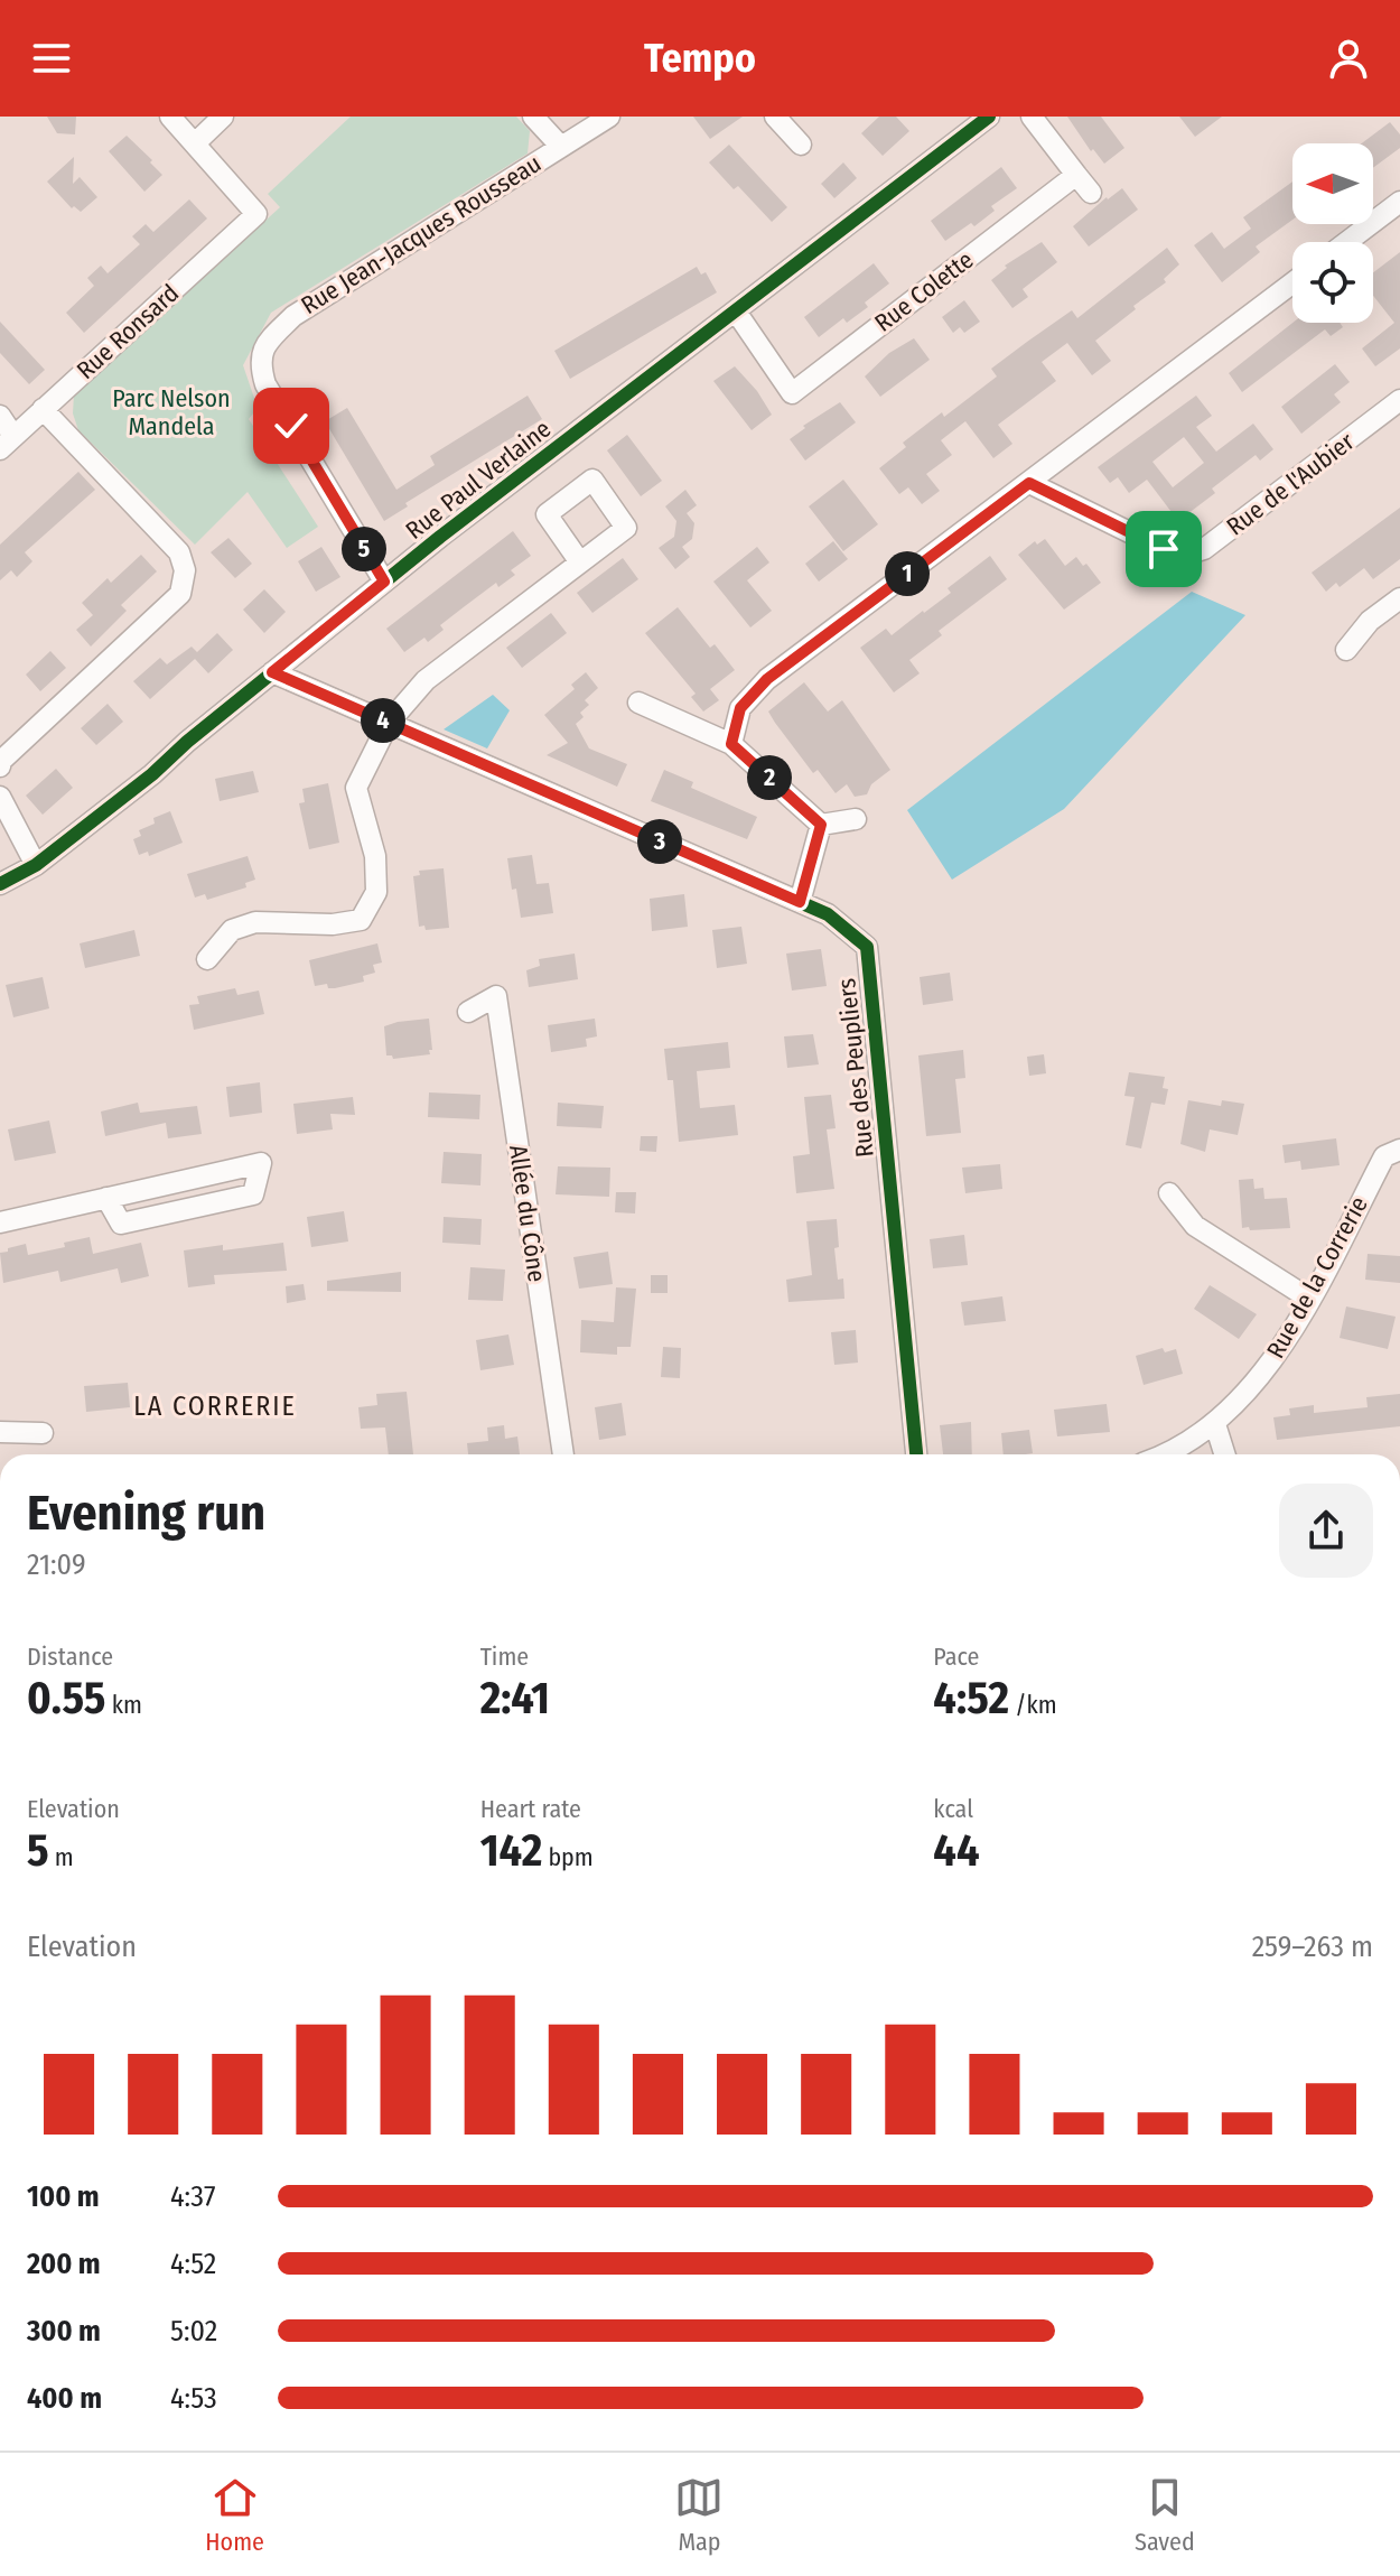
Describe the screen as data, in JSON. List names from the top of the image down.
{
  "streets": {
    "street": [
      "Rue Jean-Jacques Rousseau",
      "Rue Colette",
      "Rue Ronsard",
      "Rue Paul Verlaine",
      "Rue de l'Aubier",
      "Rue des Peupliers",
      "Allée du Cône",
      "Rue de la Correrie"
    ]
  },
  "crossings": [
    ["Rue Jean-Jacques Rousseau", "Rue Paul Verlaine"],
    ["Rue Colette", "Rue Paul Verlaine"],
    ["Rue Paul Verlaine", "Rue des Peupliers"]
  ],
  "districts": ["LA CORRERIE"],
  "parks": ["Parc Nelson Mandela"],
  "north": "left",
  "page": {
    "header": "Tempo",
    "pins": [
      "5",
      "1",
      "4",
      "2",
      "3"
    ],
    "heading": ["Evening run", "21:09"],
    "stats": [
      ["Distance", "0.55 km"],
      ["Time", "2:41"],
      ["Pace", "4:52 /km"],
      ["Elevation", "5 m"],
      ["Heart rate", "142 bpm"],
      ["kcal", "44"]
    ],
    "chart": ["Elevation", "259–263 m"],
    "list": [
      {
        "name": "100 m",
        "note": "4:37"
      },
      {
        "name": "200 m",
        "note": "4:52"
      },
      {
        "name": "300 m",
        "note": "5:02"
      },
      {
        "name": "400 m",
        "note": "4:53"
      }
    ],
    "tabs": ["Home", "Map", "Saved"]
  }
}
